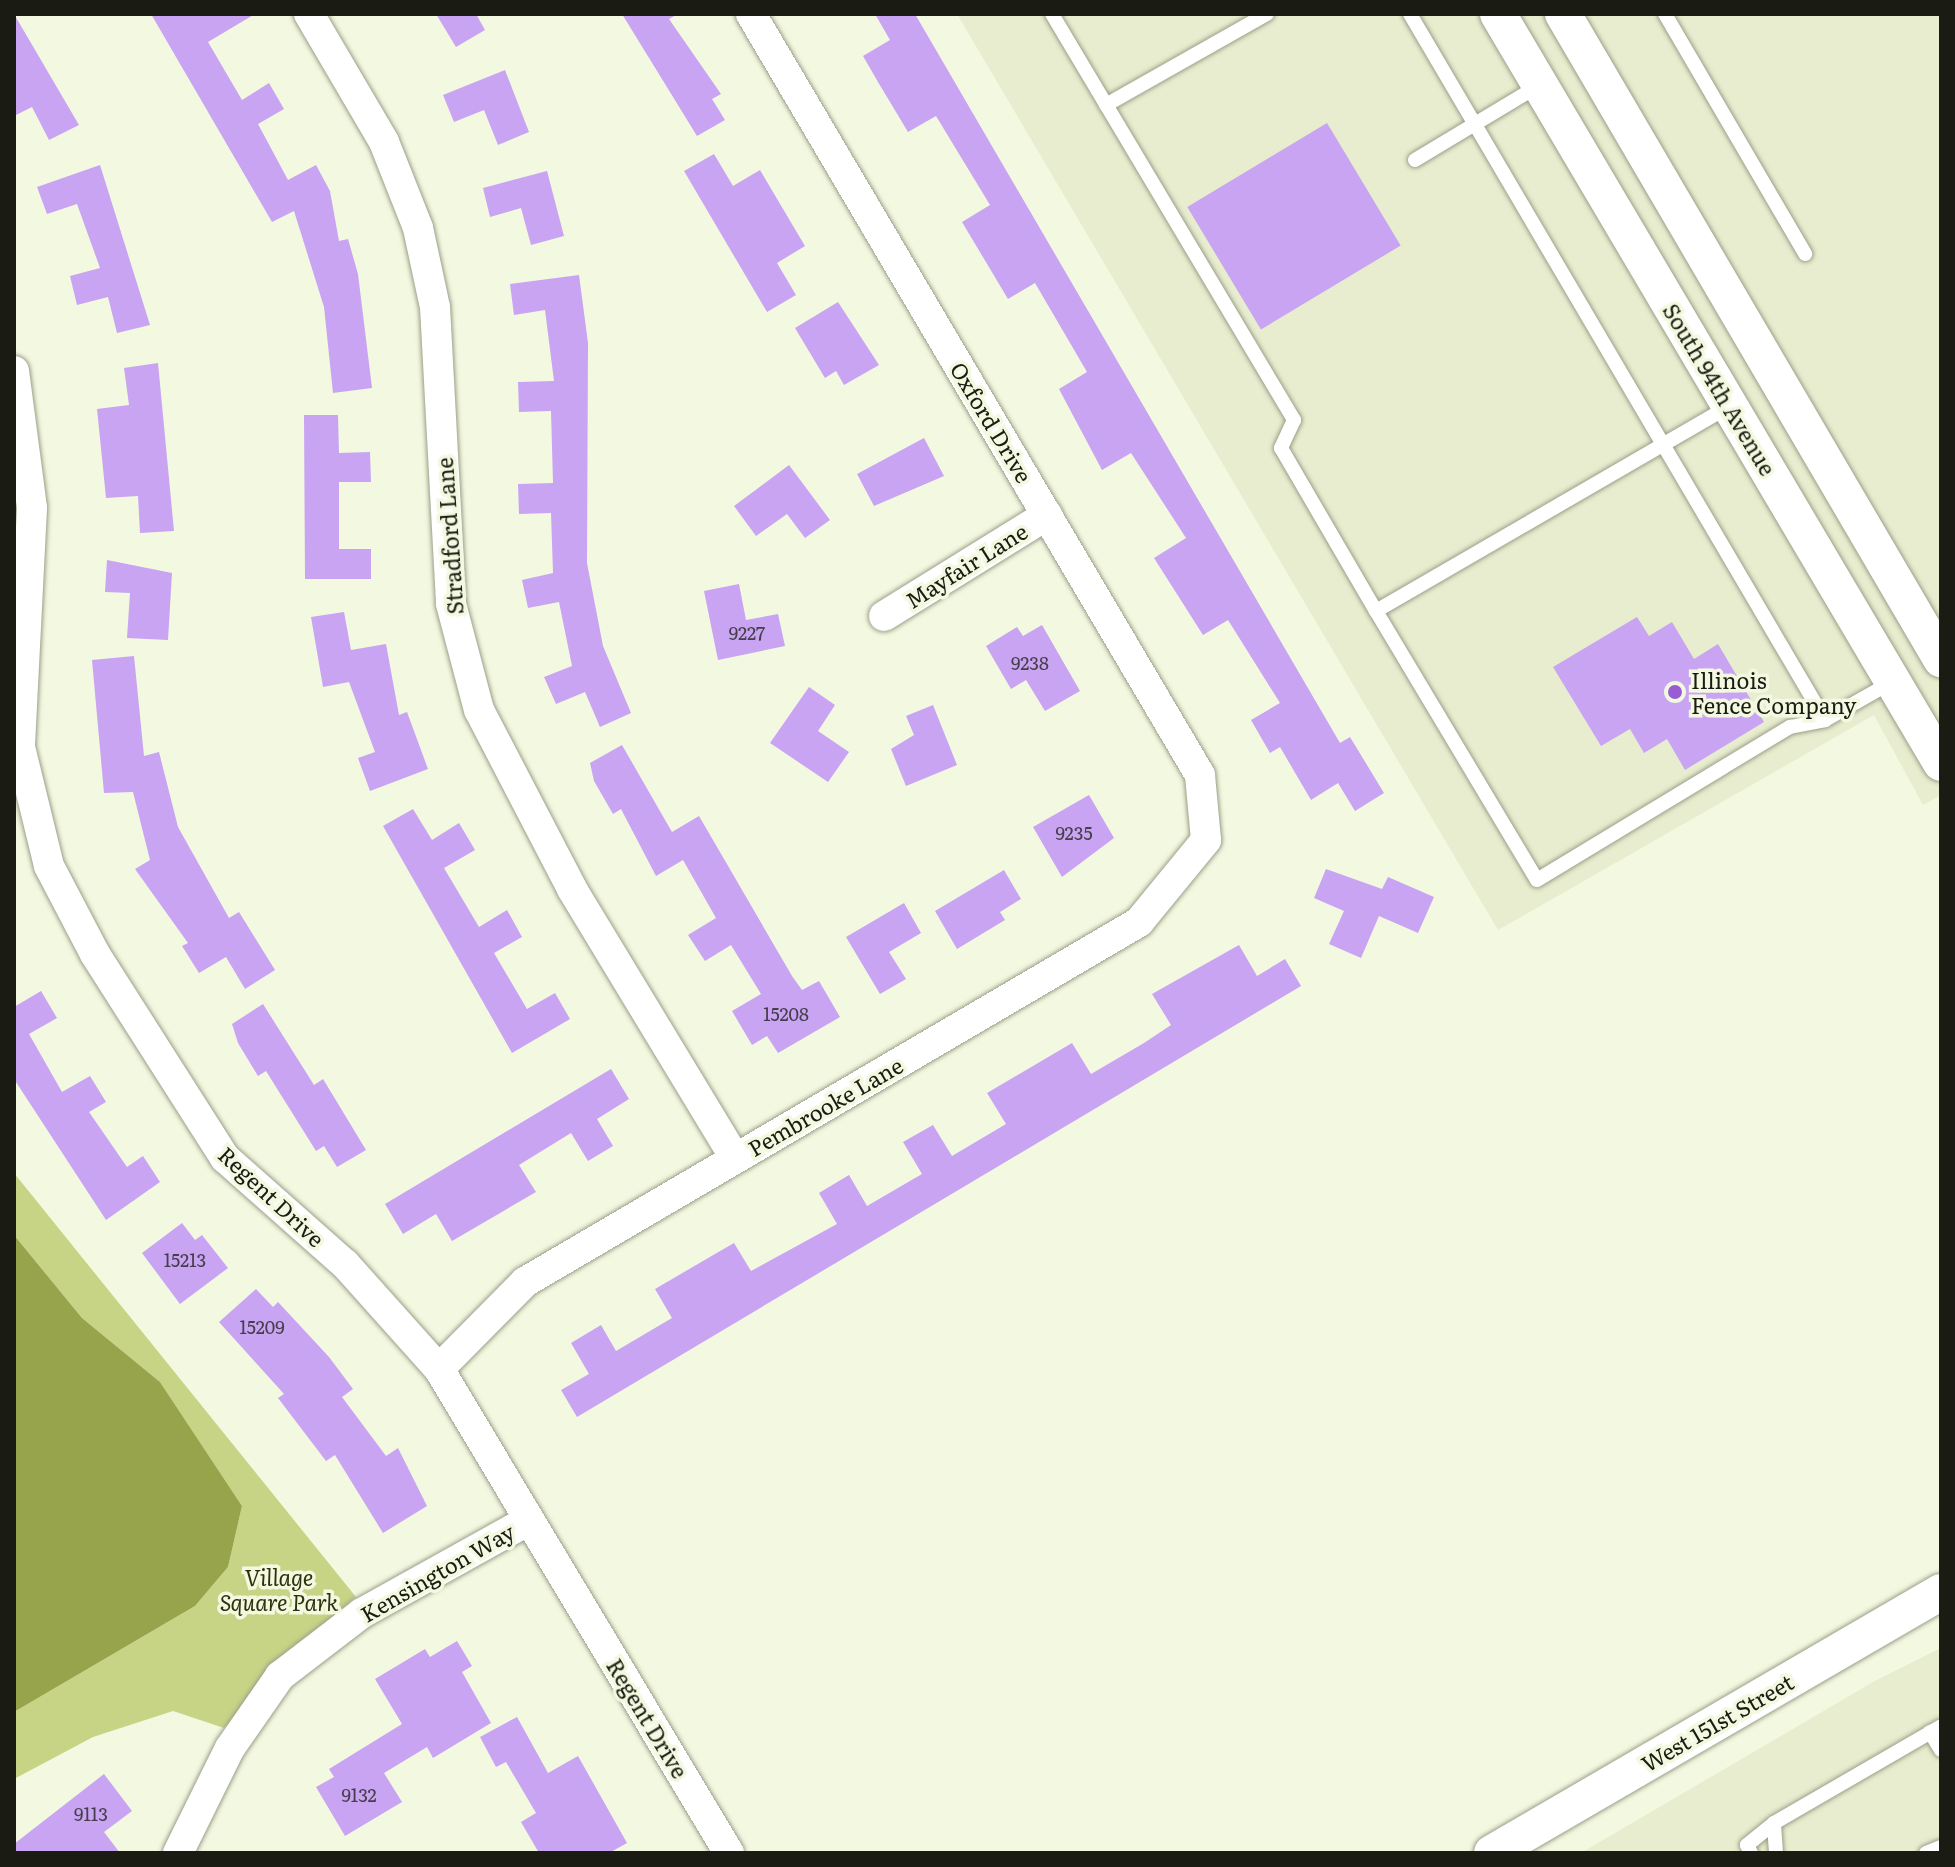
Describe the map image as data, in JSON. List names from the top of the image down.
{
  "streets": {
    "street": [
      "South 94th Avenue",
      "Oxford Drive",
      "Stradford Lane",
      "Mayfair Lane",
      "Pembrooke Lane",
      "Regent Drive",
      "Kensington Way",
      "West 151st Street"
    ]
  },
  "crossings": [
    ["Oxford Drive", "Mayfair Lane"],
    ["Oxford Drive", "Pembrooke Lane"],
    ["Stradford Lane", "Pembrooke Lane"],
    ["Pembrooke Lane", "Regent Drive"],
    ["Regent Drive", "Kensington Way"]
  ],
  "parks": ["Village Square Park"],
  "places": ["Illinois Fence Company"],
  "house_numbers": [
    "9227",
    "9238",
    "9235",
    "15208",
    "15213",
    "15209",
    "9132",
    "9113"
  ]
}
